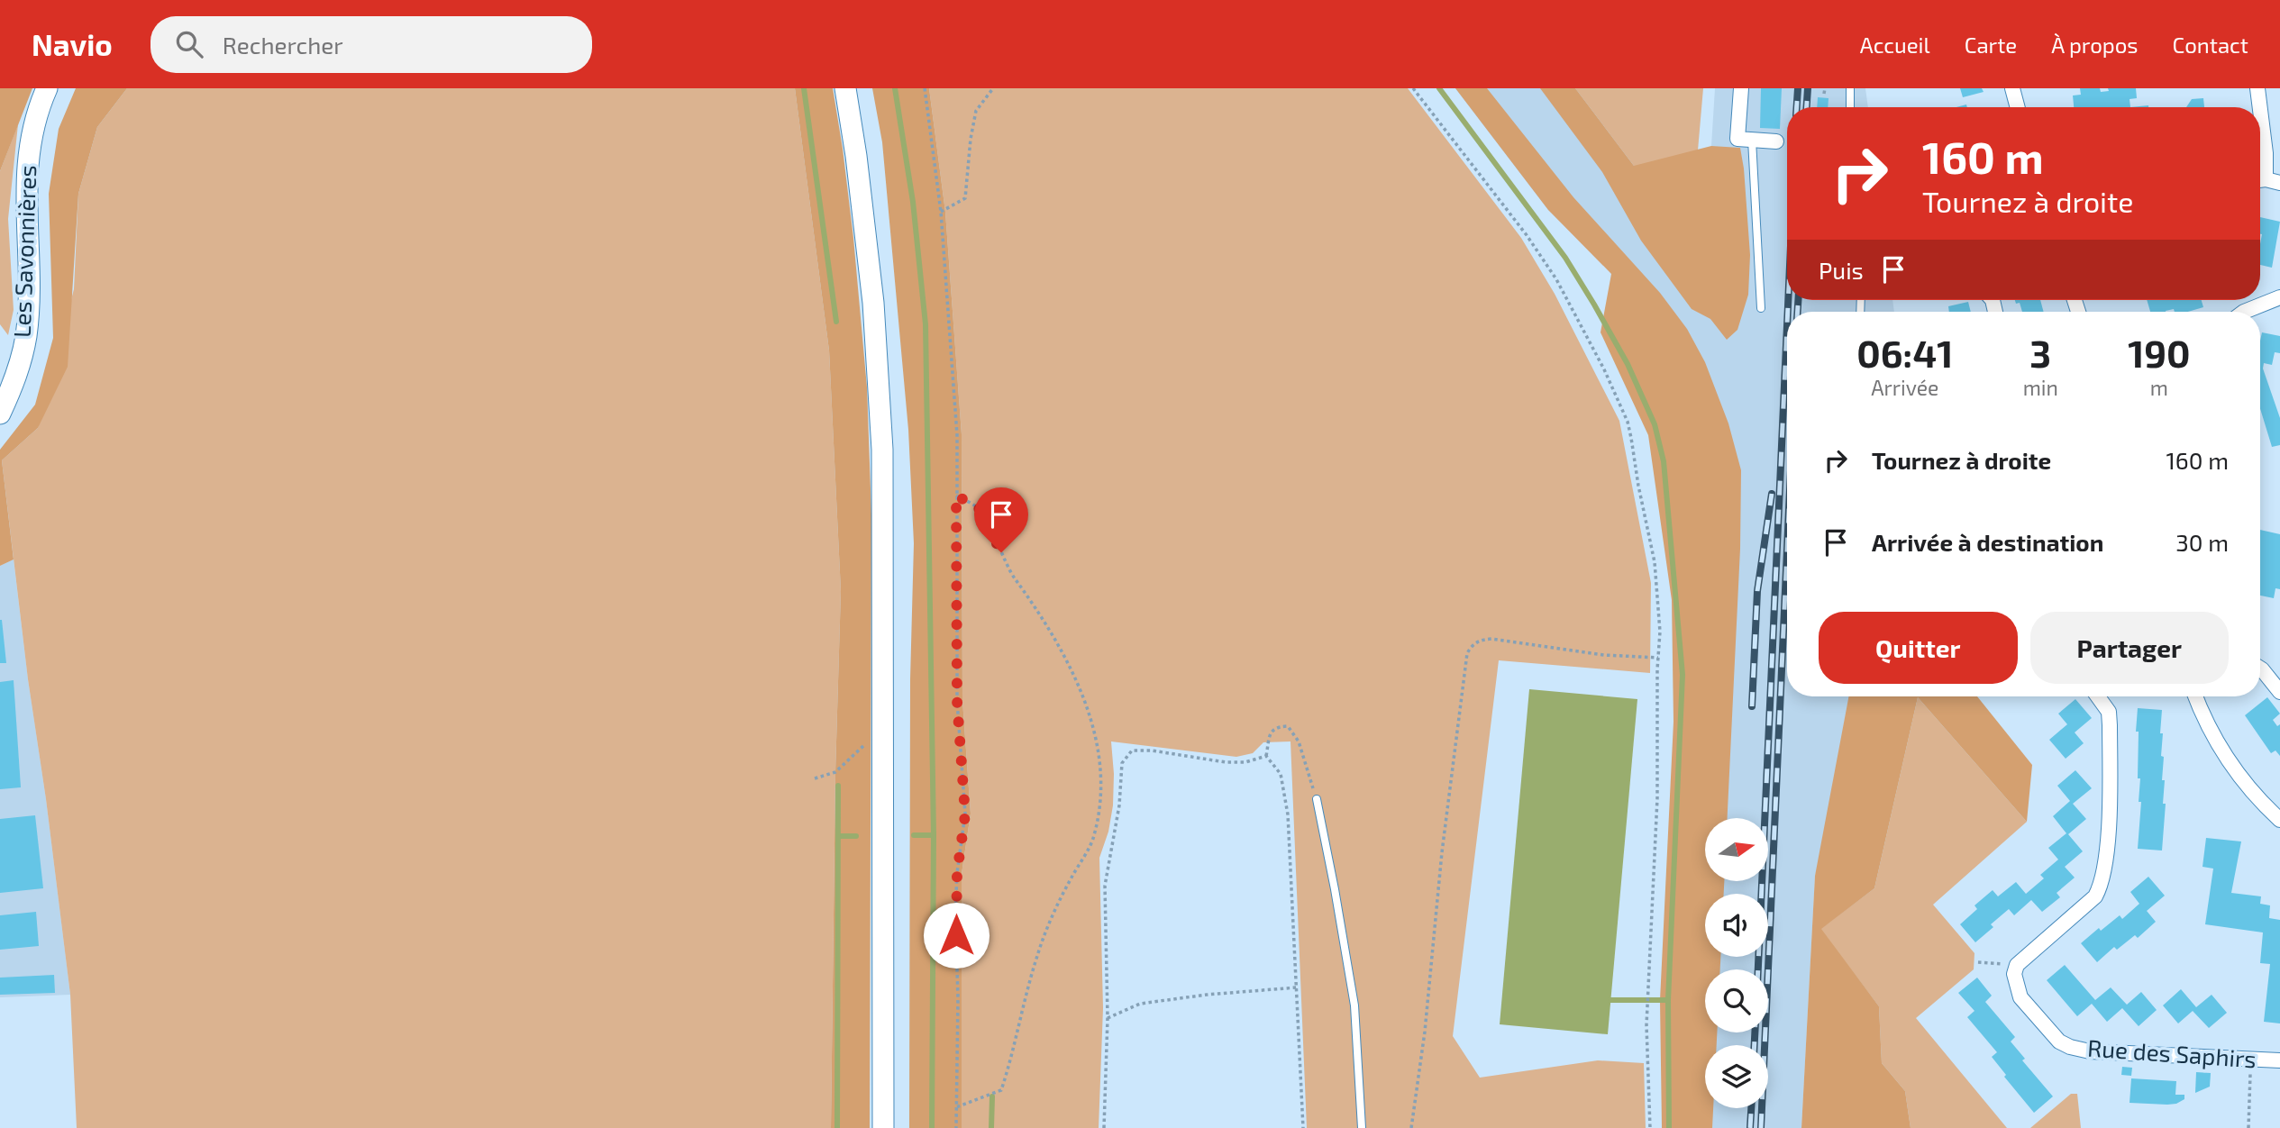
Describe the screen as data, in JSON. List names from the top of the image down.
{
  "streets": {
    "main road": ["Les Savonnières"],
    "street": ["Rue des Saphirs"]
  },
  "north": "right",
  "page": {
    "header": "Navio",
    "search": "Rechercher",
    "nav": [
      "Accueil",
      "Carte",
      "À propos",
      "Contact"
    ],
    "turn": ["160 m", "Tournez à droite"],
    "then": "Puis",
    "eta": [
      "06:41",
      "Arrivée",
      "3",
      "min",
      "190",
      "m"
    ],
    "list": [
      {
        "name": "Tournez à droite",
        "value": "160 m"
      },
      {
        "name": "Arrivée à destination",
        "value": "30 m"
      }
    ],
    "buttons": ["Quitter", "Partager"]
  }
}
